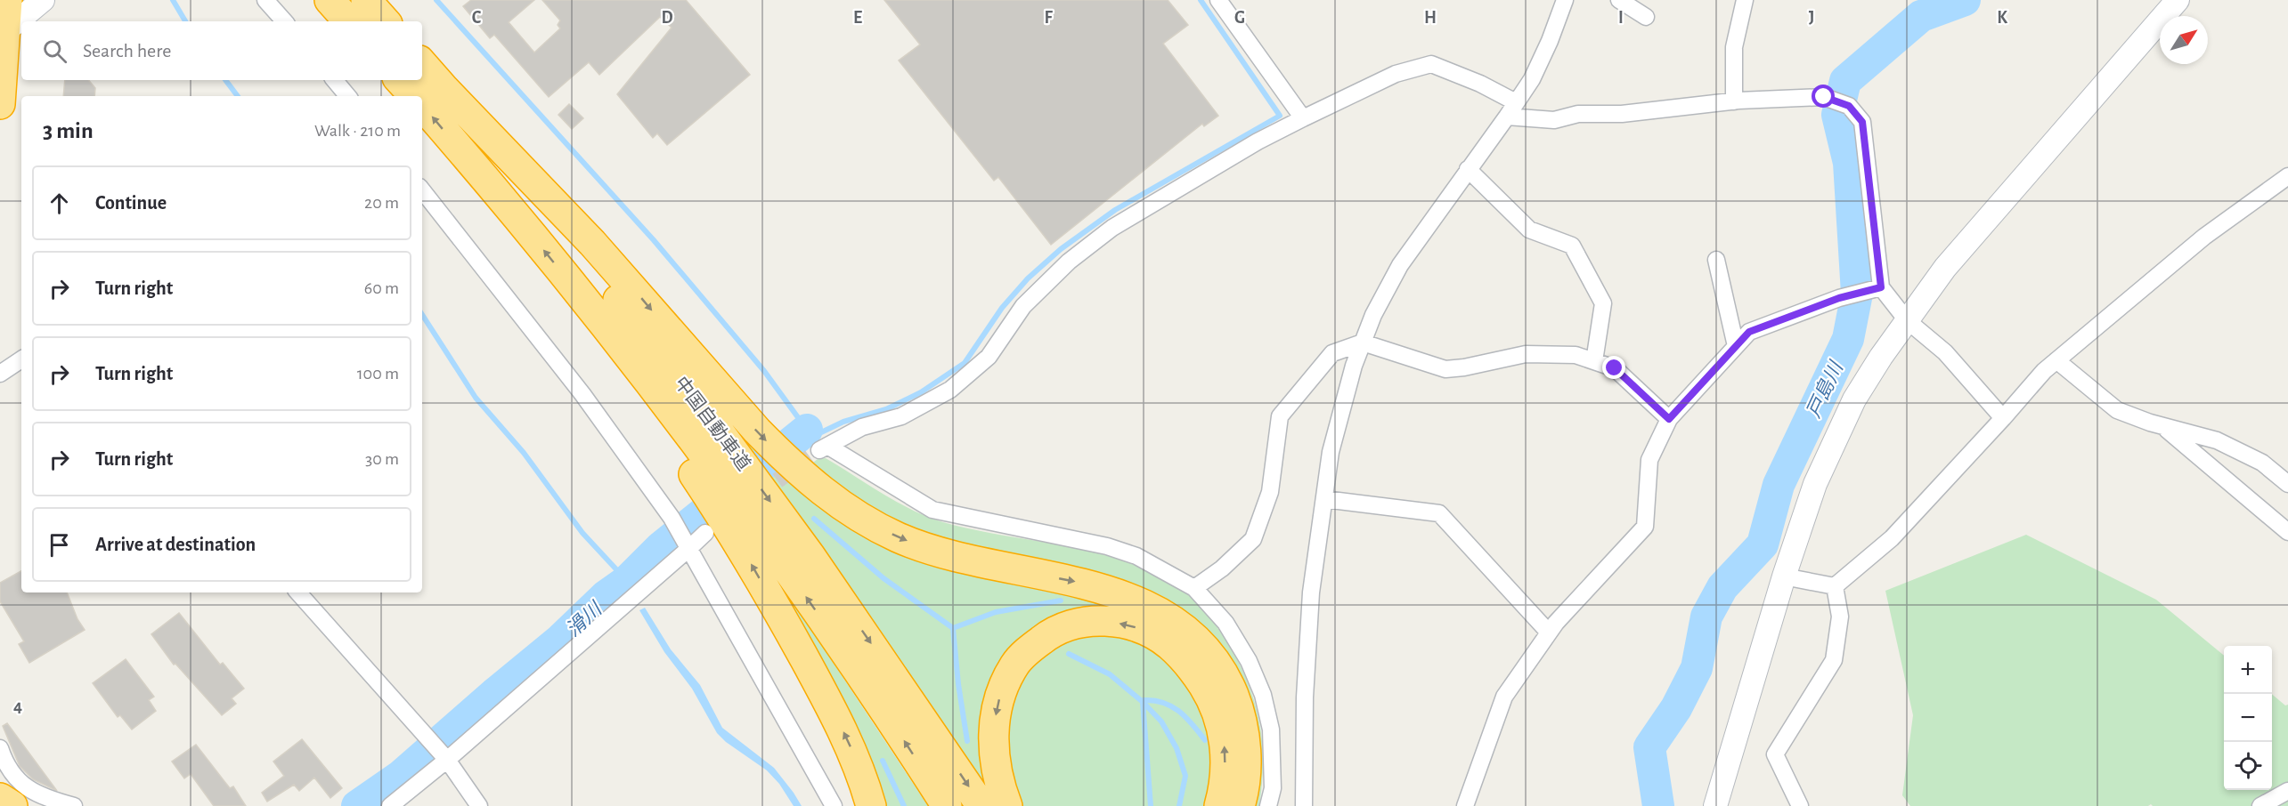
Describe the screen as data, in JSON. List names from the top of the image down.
{
  "streets": {
    "highway": ["中国自動車道"]
  },
  "water": ["戸島川", "滑川"],
  "north": "top right",
  "page": {
    "search": "Search here",
    "heading": ["3 min", "Walk · 210 m"],
    "list": [
      ["Continue", "20 m"],
      ["Turn right", "60 m"],
      ["Turn right", "100 m"],
      ["Turn right", "30 m"],
      "Arrive at destination"
    ],
    "map_buttons": ["+", "−"]
  },
  "grid": {
    "columns": [
      "C",
      "D",
      "E",
      "F",
      "G",
      "H",
      "I",
      "J",
      "K"
    ],
    "rows": ["4"]
  }
}
